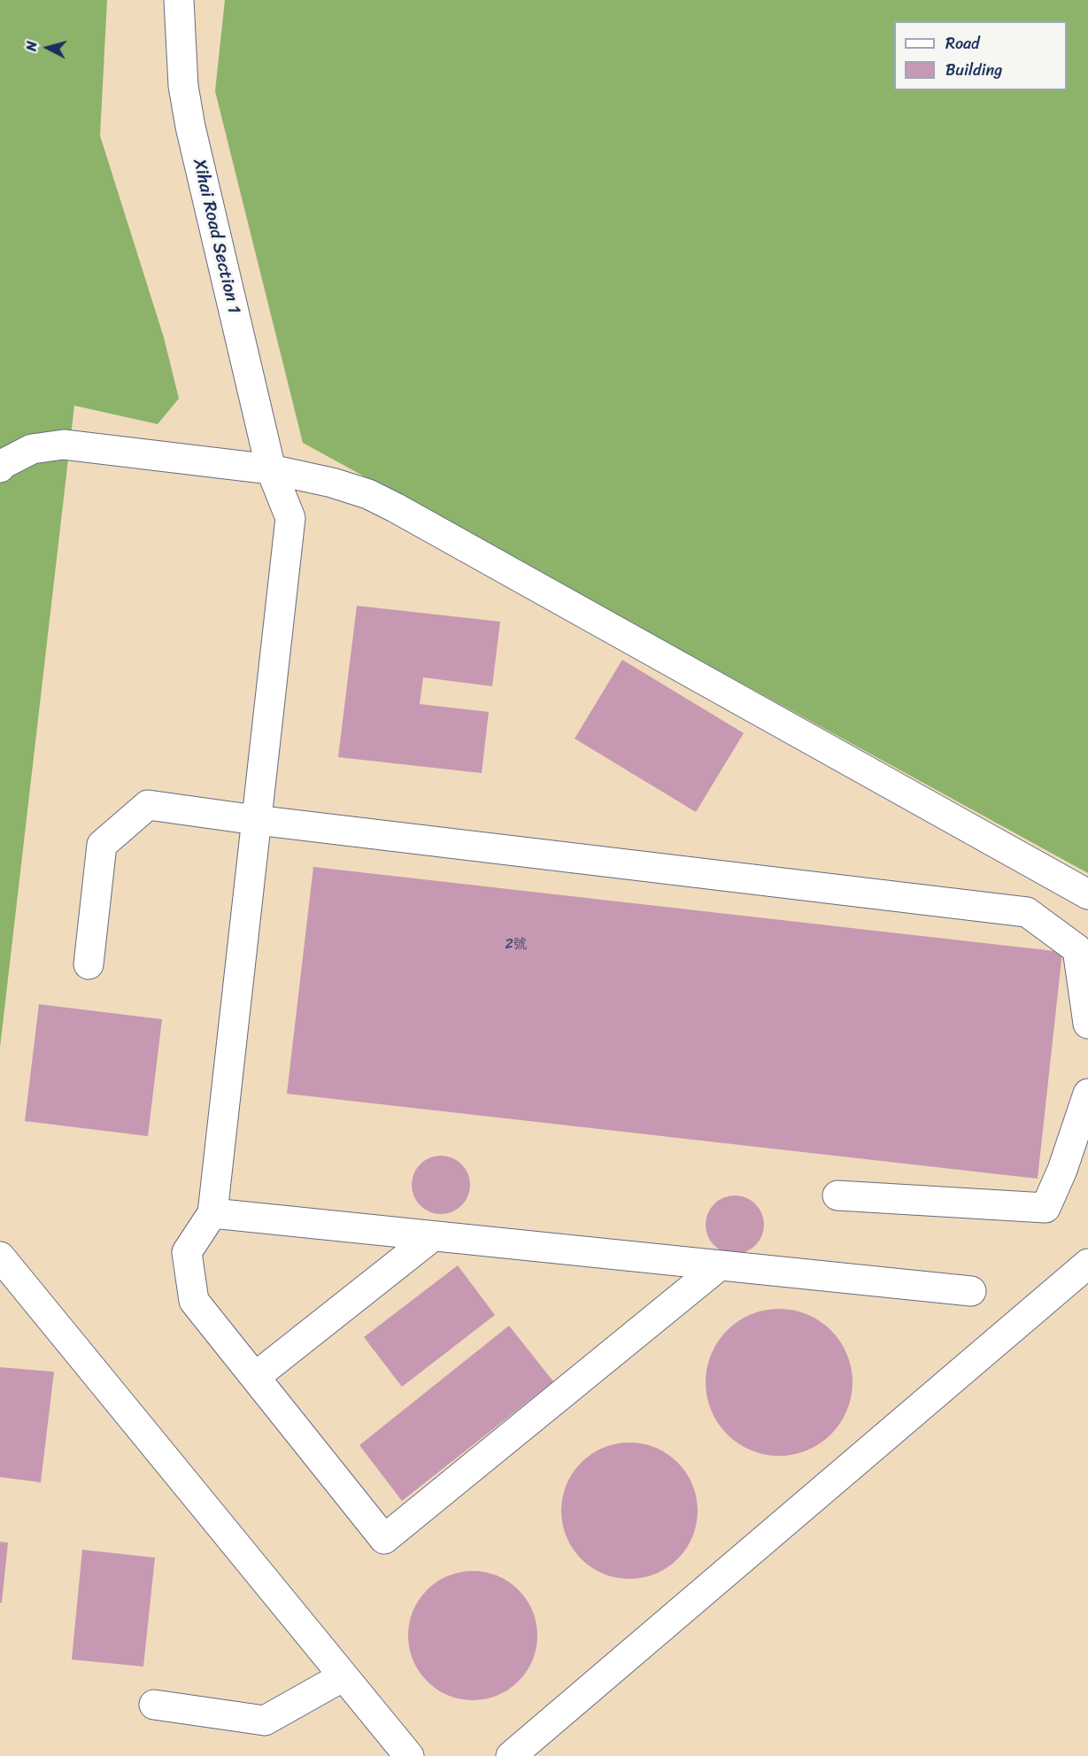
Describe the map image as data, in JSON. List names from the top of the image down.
{
  "streets": {
    "main road": ["Xihai Road Section 1"]
  },
  "house_numbers": ["2號"],
  "legend": ["Road", "Building"],
  "north": "left"
}
